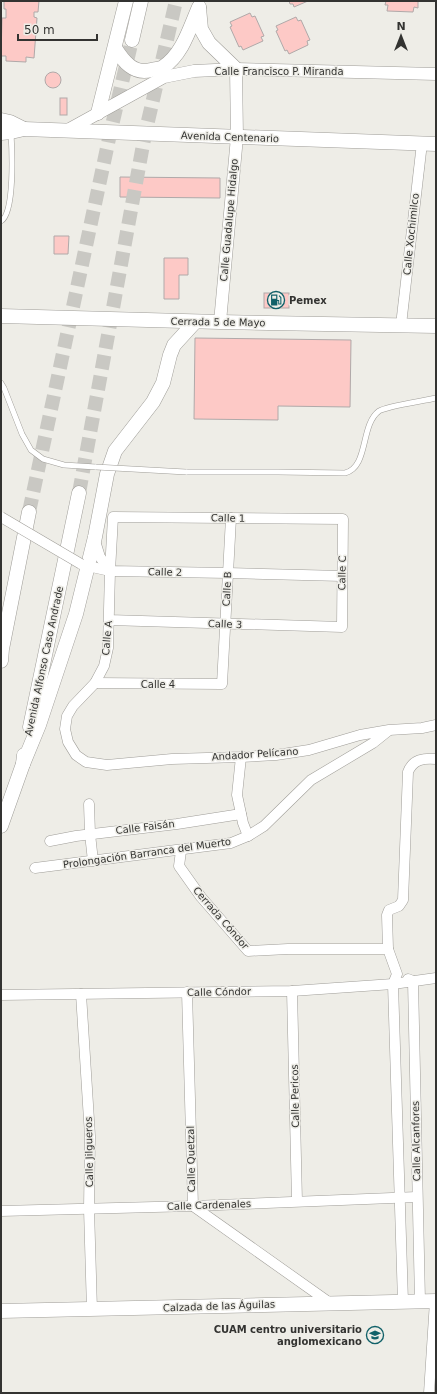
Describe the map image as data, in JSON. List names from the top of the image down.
{
  "streets": {
    "main road": [
      "Avenida Centenario",
      "Cerrada 5 de Mayo",
      "Avenida Alfonso Caso Andrade",
      "Calzada de las Águilas"
    ],
    "street": [
      "Calle Francisco P. Miranda",
      "Calle Guadalupe Hidalgo",
      "Calle Xochimilco",
      "Calle 1",
      "Calle 2",
      "Calle C",
      "Calle B",
      "Calle 3",
      "Calle A",
      "Calle 4",
      "Andador Pelícano",
      "Calle Faisán",
      "Prolongación Barranca del Muerto",
      "Cerrada Cóndor",
      "Calle Cóndor",
      "Calle Pericos",
      "Calle Alcanfores",
      "Calle Jilgueros",
      "Calle Quetzal",
      "Calle Cardenales"
    ]
  },
  "crossings": [
    ["Calle Francisco P. Miranda", "Avenida Centenario"],
    ["Calle Francisco P. Miranda", "Calle Guadalupe Hidalgo"],
    ["Avenida Centenario", "Calle Guadalupe Hidalgo"],
    ["Avenida Centenario", "Calle Xochimilco"],
    ["Calle Guadalupe Hidalgo", "Cerrada 5 de Mayo"],
    ["Calle Xochimilco", "Cerrada 5 de Mayo"],
    ["Calle 1", "Calle C"],
    ["Calle 1", "Calle B"],
    ["Calle 1", "Calle A"],
    ["Calle 2", "Calle C"],
    ["Calle 2", "Calle B"],
    ["Calle 2", "Calle A"],
    ["Calle C", "Calle 3"],
    ["Calle B", "Calle 3"],
    ["Calle B", "Calle 4"],
    ["Calle 3", "Calle A"],
    ["Calle A", "Calle 4"],
    ["Calle A", "Andador Pelícano"],
    ["Andador Pelícano", "Prolongación Barranca del Muerto"],
    ["Prolongación Barranca del Muerto", "Cerrada Cóndor"],
    ["Calle Cóndor", "Calle Pericos"],
    ["Calle Cóndor", "Calle Alcanfores"],
    ["Calle Cóndor", "Calle Jilgueros"],
    ["Calle Cóndor", "Calle Quetzal"],
    ["Calle Pericos", "Calle Cardenales"],
    ["Calle Alcanfores", "Calle Cardenales"],
    ["Calle Alcanfores", "Calzada de las Águilas"],
    ["Calle Jilgueros", "Calle Cardenales"],
    ["Calle Jilgueros", "Calzada de las Águilas"],
    ["Calle Quetzal", "Calle Cardenales"],
    ["Calle Quetzal", "Calzada de las Águilas"]
  ],
  "places": {
    "fuel station": ["Pemex"],
    "school or university": ["CUAM centro universitario anglomexicano"]
  },
  "scale_bar": "50 m",
  "north": "top"
}
